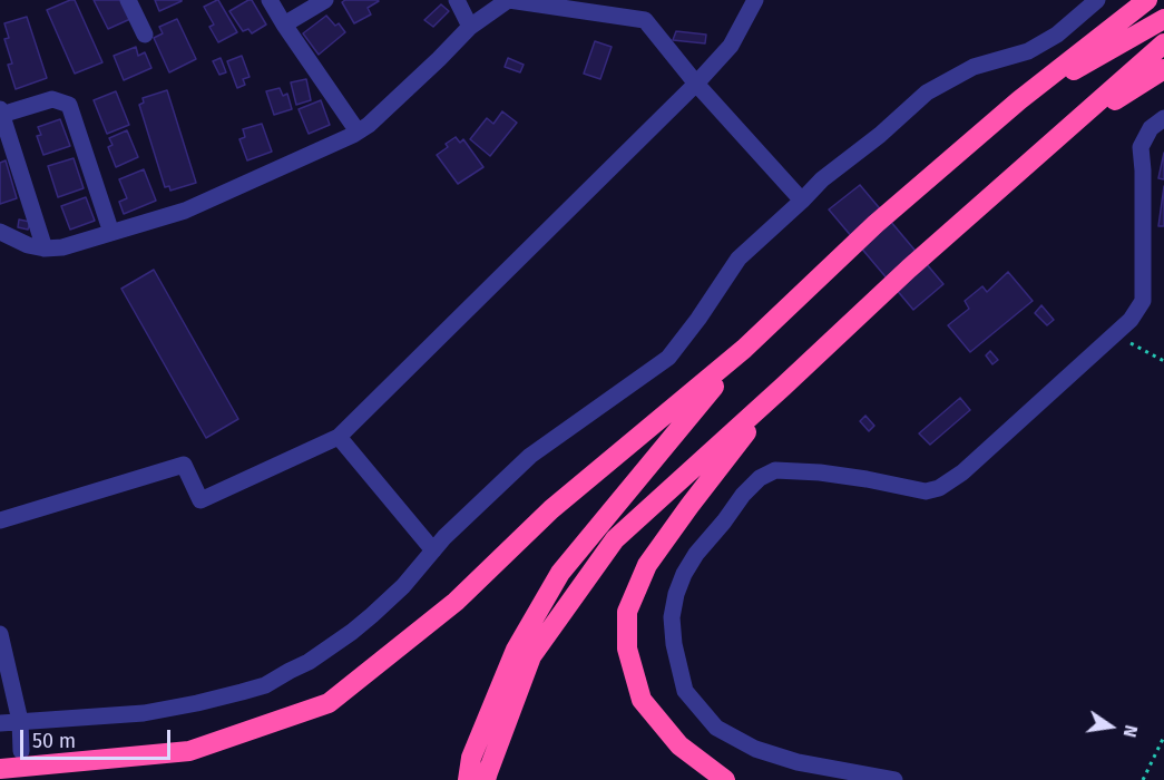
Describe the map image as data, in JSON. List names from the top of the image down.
{
  "scale_bar": "50 m",
  "north": "right"
}
